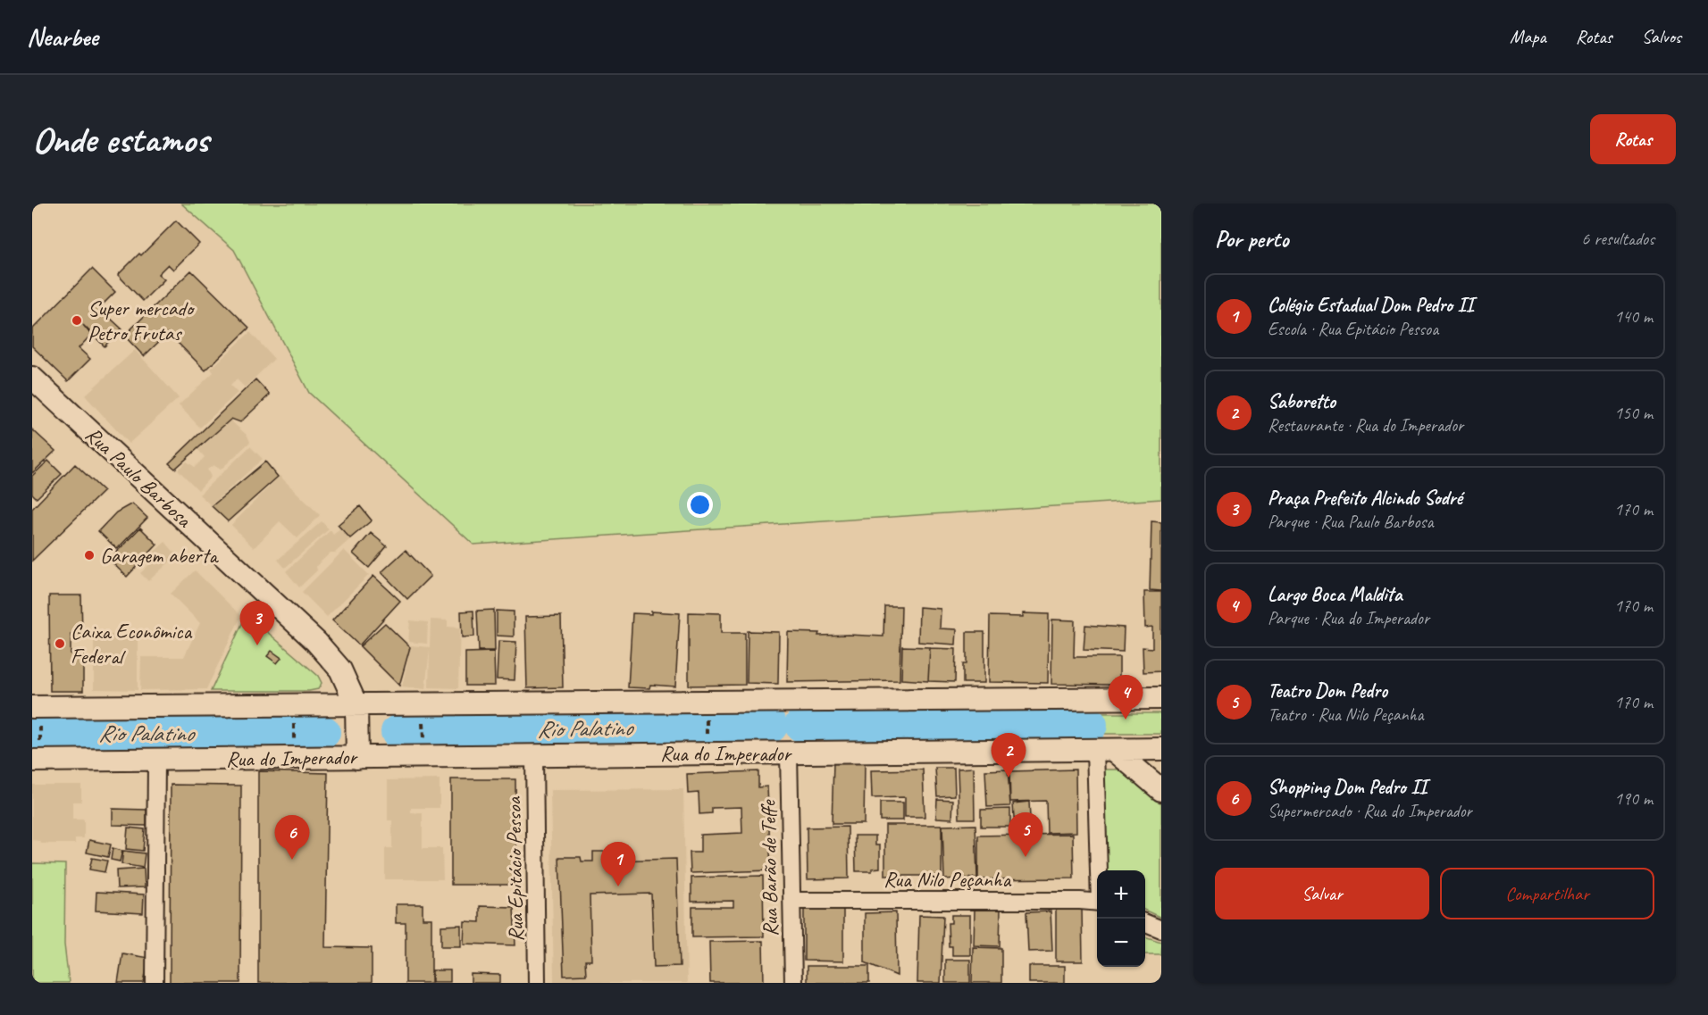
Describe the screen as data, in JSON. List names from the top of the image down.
{
  "streets": {
    "main road": ["Rua Paulo Barbosa", "Rua do Imperador"],
    "street": ["Rua Barão de Teffe", "Rua Epitácio Pessoa", "Rua Nilo Peçanha"]
  },
  "crossings": [
    ["Rua Paulo Barbosa", "Rua do Imperador"],
    ["Rua do Imperador", "Rua Barão de Teffe"],
    ["Rua do Imperador", "Rua Epitácio Pessoa"],
    ["Rua Barão de Teffe", "Rua Nilo Peçanha"]
  ],
  "water": ["Rio Palatino"],
  "places": ["Super mercado Petro Frutas", "Garagem aberta", "Caixa Econômica Federal"],
  "page": {
    "header": "Nearbee",
    "nav": ["Mapa", "Rotas", "Salvos"],
    "buttons": [
      "Rotas",
      ["Salvar", "Compartilhar"]
    ],
    "title": "Onde estamos",
    "heading": ["Por perto", "6 resultados"],
    "list": [
      {
        "mark": "1",
        "name": "Colégio Estadual Dom Pedro II",
        "note": "Escola · Rua Epitácio Pessoa",
        "value": "140 m"
      },
      {
        "mark": "2",
        "name": "Saboretto",
        "note": "Restaurante · Rua do Imperador",
        "value": "150 m"
      },
      {
        "mark": "3",
        "name": "Praça Prefeito Alcindo Sodré",
        "note": "Parque · Rua Paulo Barbosa",
        "value": "170 m"
      },
      {
        "mark": "4",
        "name": "Largo Boca Maldita",
        "note": "Parque · Rua do Imperador",
        "value": "170 m"
      },
      {
        "mark": "5",
        "name": "Teatro Dom Pedro",
        "note": "Teatro · Rua Nilo Peçanha",
        "value": "170 m"
      },
      {
        "mark": "6",
        "name": "Shopping Dom Pedro II",
        "note": "Supermercado · Rua do Imperador",
        "value": "190 m"
      }
    ],
    "pins": [
      "3",
      "4",
      "2",
      "5",
      "6",
      "1"
    ],
    "map_buttons": ["+", "−"]
  }
}
